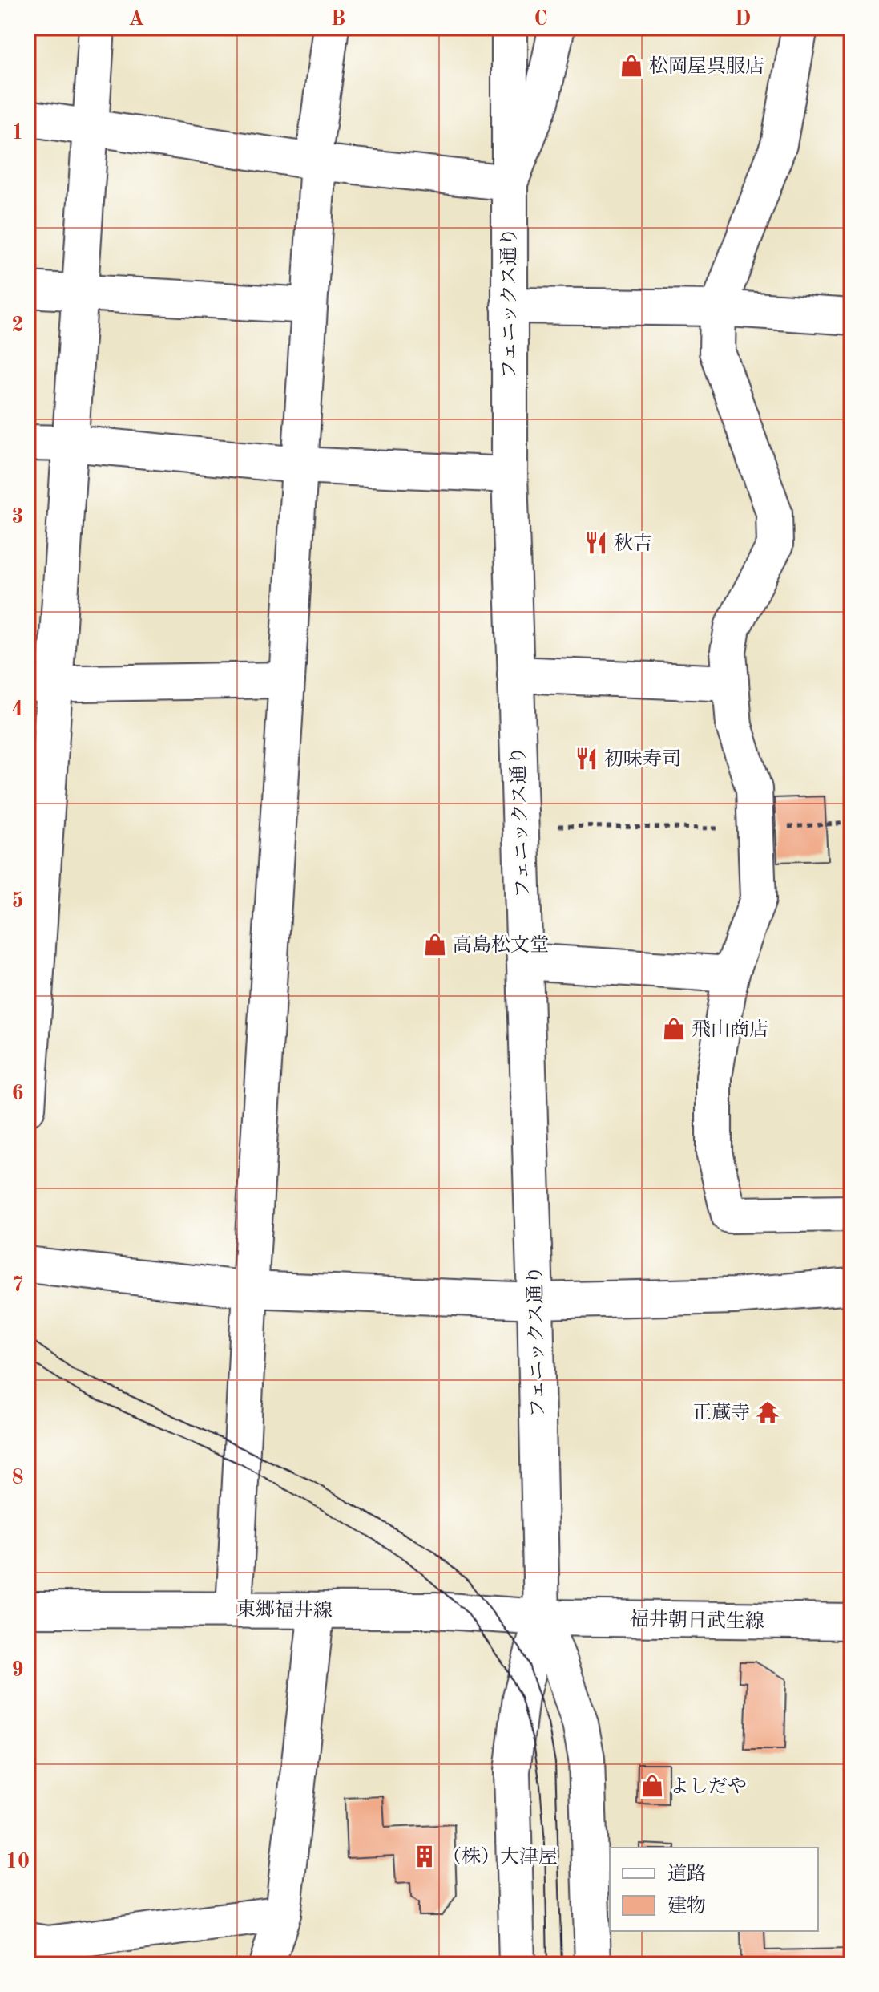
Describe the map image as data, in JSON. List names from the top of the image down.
{
  "streets": {
    "street": ["フェニックス通り", "東郷福井線", "福井朝日武生線"]
  },
  "crossings": [
    ["フェニックス通り", "東郷福井線"],
    ["フェニックス通り", "福井朝日武生線"],
    ["東郷福井線", "福井朝日武生線"]
  ],
  "places": {
    "shop": [
      "松岡屋呉服店",
      "高島松文堂",
      "飛山商店",
      "よしだや"
    ],
    "restaurant": ["秋吉", "初味寿司"],
    "temple": ["正蔵寺"],
    "building": ["（株）大津屋"]
  },
  "legend": ["道路", "建物"],
  "grid": {
    "columns": [
      "A",
      "B",
      "C",
      "D"
    ],
    "rows": [
      "1",
      "2",
      "3",
      "4",
      "5",
      "6",
      "7",
      "8",
      "9",
      "10"
    ]
  }
}
